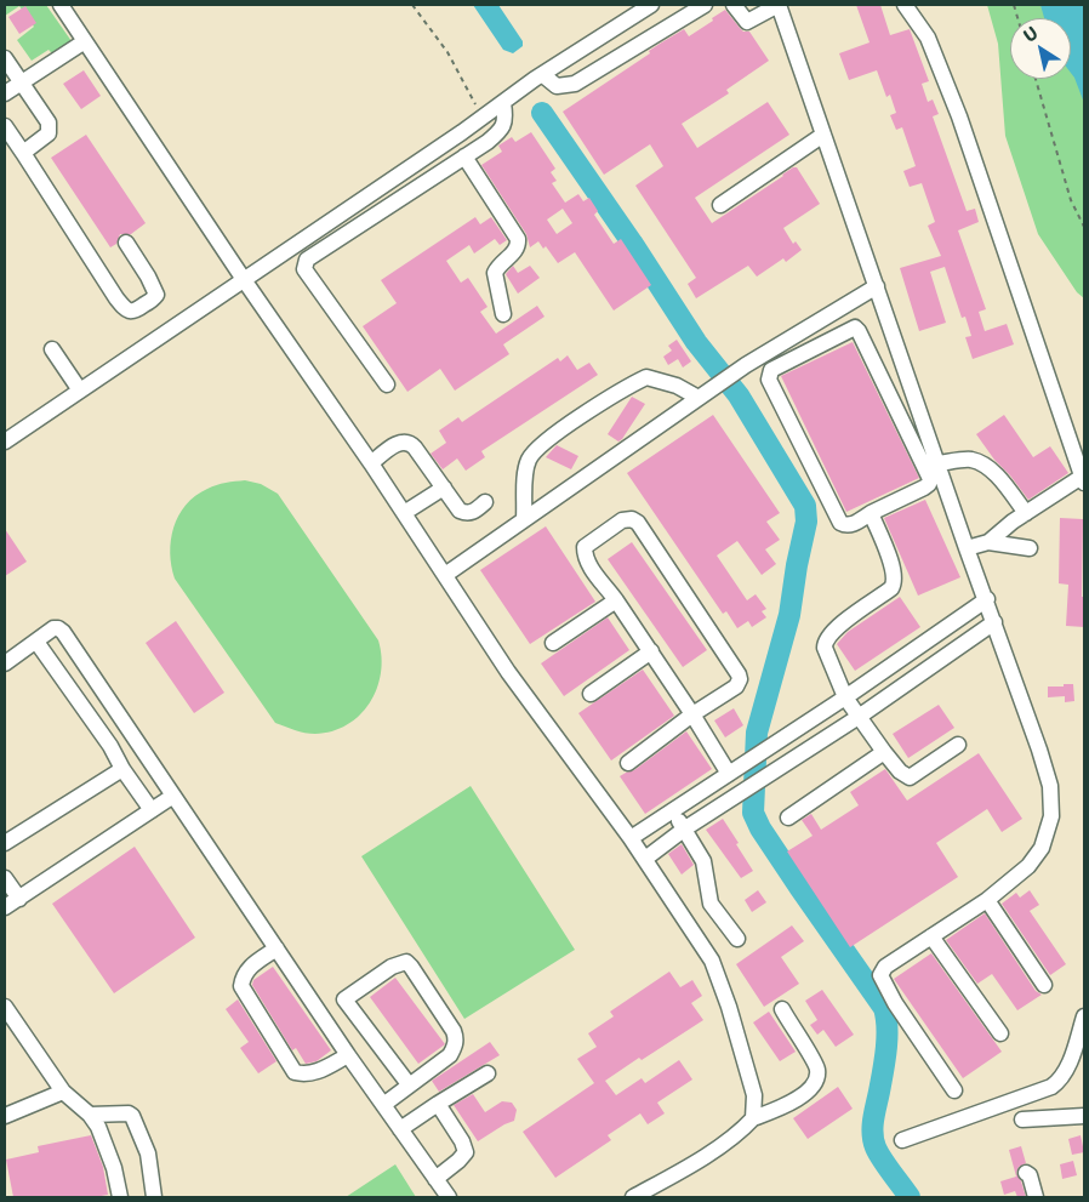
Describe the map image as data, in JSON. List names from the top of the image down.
{
  "north": "top left"
}
